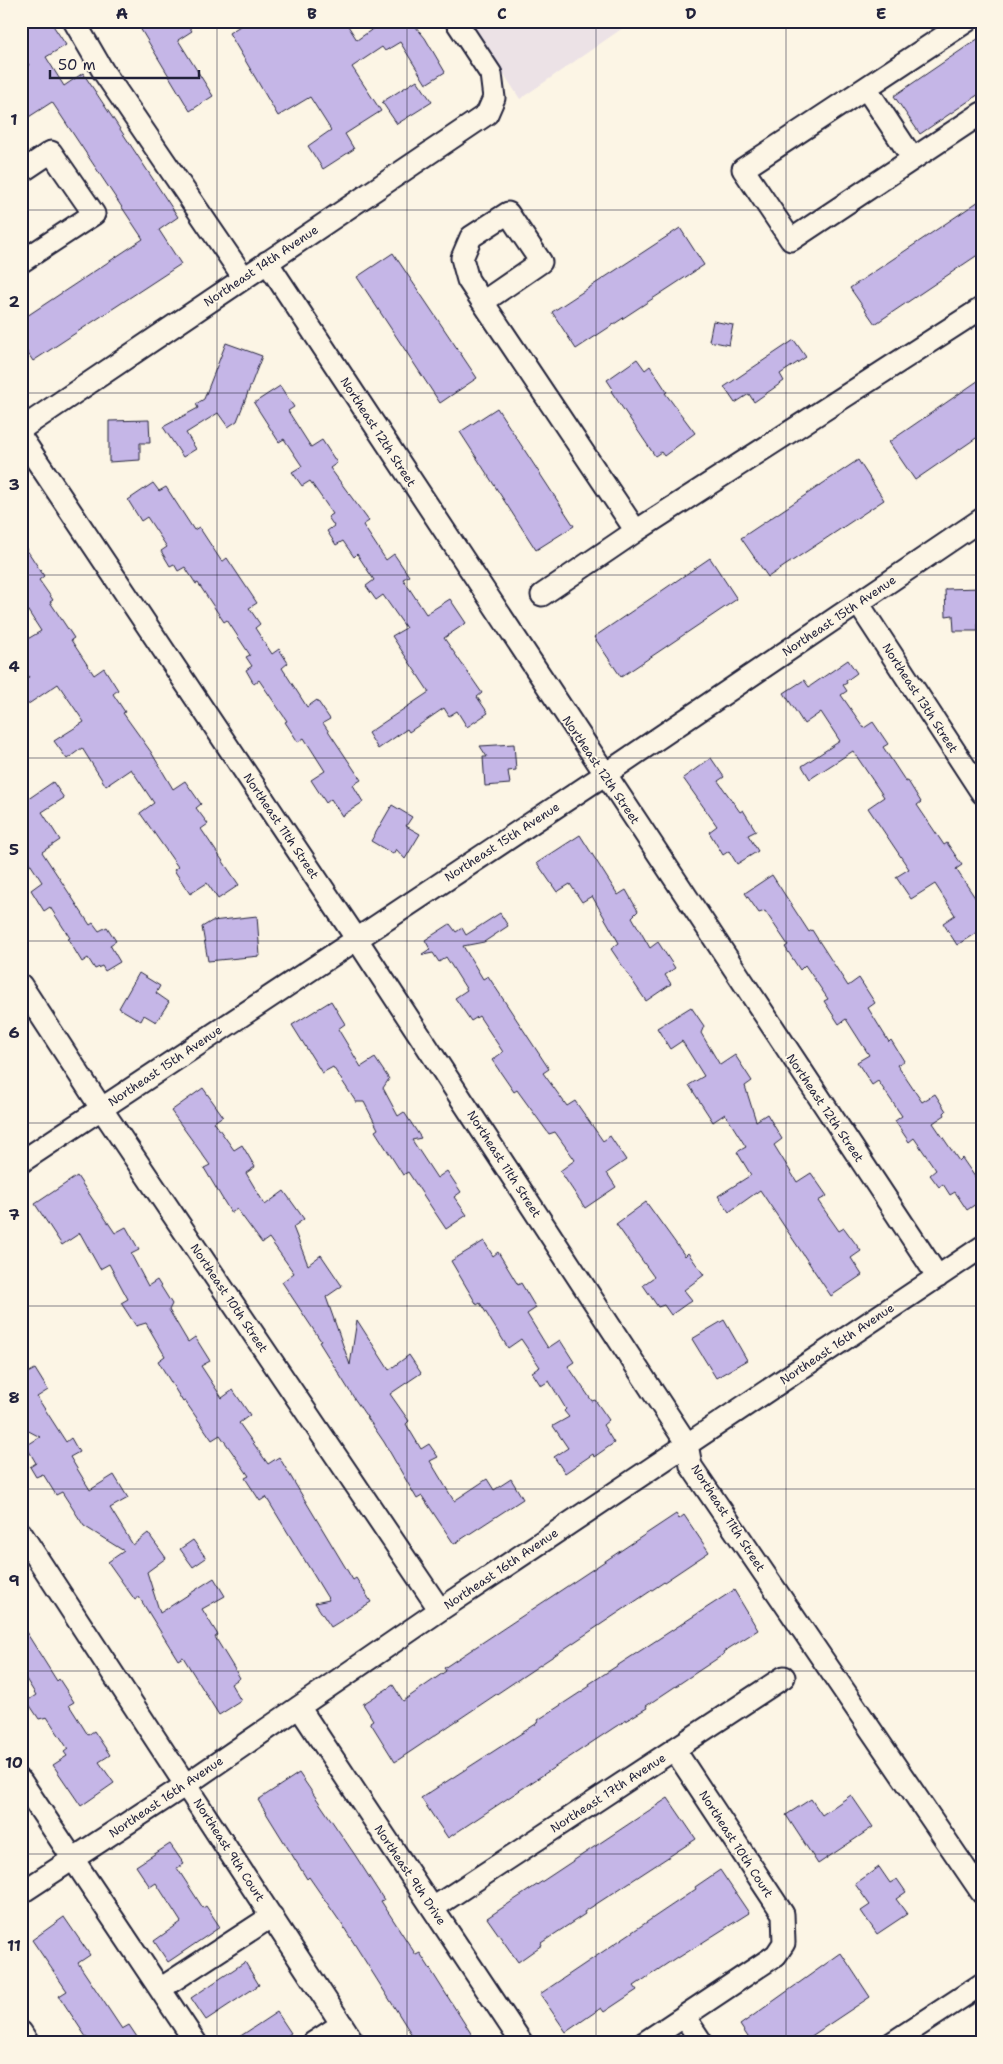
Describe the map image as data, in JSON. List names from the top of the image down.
{
  "streets": {
    "street": [
      "Northeast 14th Avenue",
      "Northeast 12th Street",
      "Northeast 15th Avenue",
      "Northeast 13th Street",
      "Northeast 11th Street",
      "Northeast 10th Street",
      "Northeast 16th Avenue",
      "Northeast 17th Avenue",
      "Northeast 10th Court",
      "Northeast 9th Court",
      "Northeast 9th Drive"
    ]
  },
  "crossings": [
    ["Northeast 14th Avenue", "Northeast 12th Street"],
    ["Northeast 12th Street", "Northeast 15th Avenue"],
    ["Northeast 12th Street", "Northeast 16th Avenue"],
    ["Northeast 15th Avenue", "Northeast 13th Street"],
    ["Northeast 15th Avenue", "Northeast 11th Street"],
    ["Northeast 15th Avenue", "Northeast 10th Street"],
    ["Northeast 11th Street", "Northeast 16th Avenue"],
    ["Northeast 10th Street", "Northeast 16th Avenue"],
    ["Northeast 16th Avenue", "Northeast 9th Court"],
    ["Northeast 16th Avenue", "Northeast 9th Drive"],
    ["Northeast 17th Avenue", "Northeast 10th Court"],
    ["Northeast 17th Avenue", "Northeast 9th Drive"]
  ],
  "scale_bar": "50 m",
  "grid": {
    "columns": [
      "A",
      "B",
      "C",
      "D",
      "E"
    ],
    "rows": [
      "1",
      "2",
      "3",
      "4",
      "5",
      "6",
      "7",
      "8",
      "9",
      "10",
      "11"
    ]
  }
}
